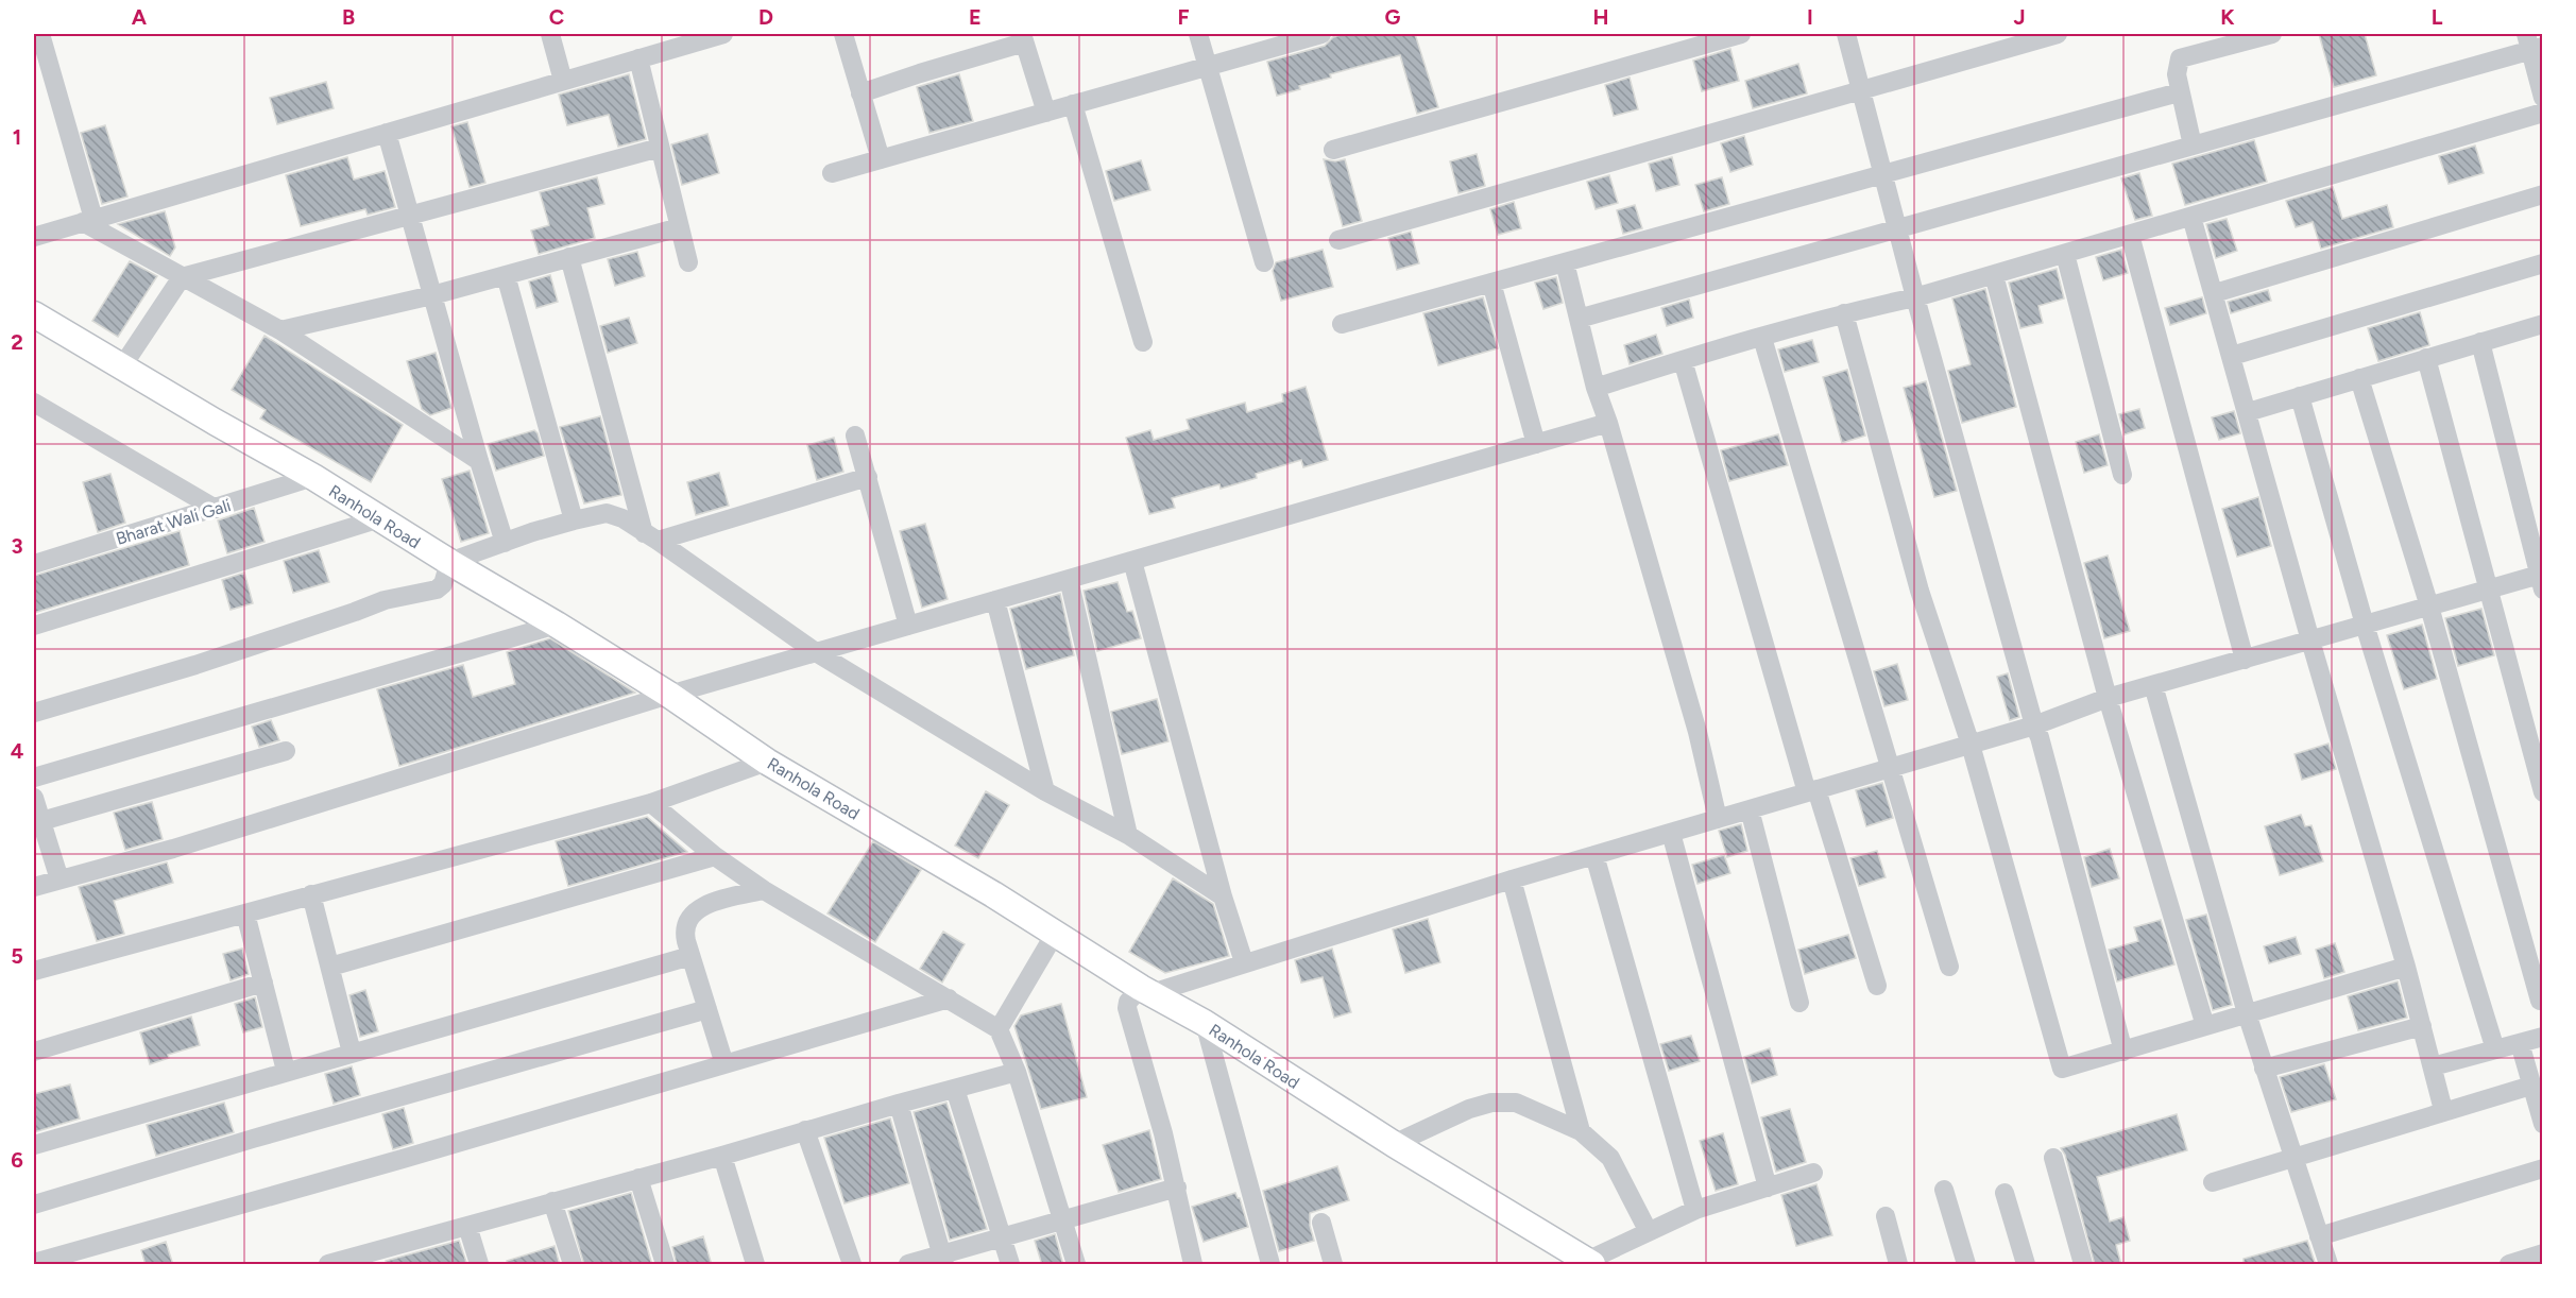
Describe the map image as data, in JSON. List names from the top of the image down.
{
  "streets": {
    "street": ["Ranhola Road", "Bharat Wali Gali"]
  },
  "crossings": [
    ["Ranhola Road", "Bharat Wali Gali"]
  ],
  "grid": {
    "columns": [
      "A",
      "B",
      "C",
      "D",
      "E",
      "F",
      "G",
      "H",
      "I",
      "J",
      "K",
      "L"
    ],
    "rows": [
      "1",
      "2",
      "3",
      "4",
      "5",
      "6"
    ]
  }
}
